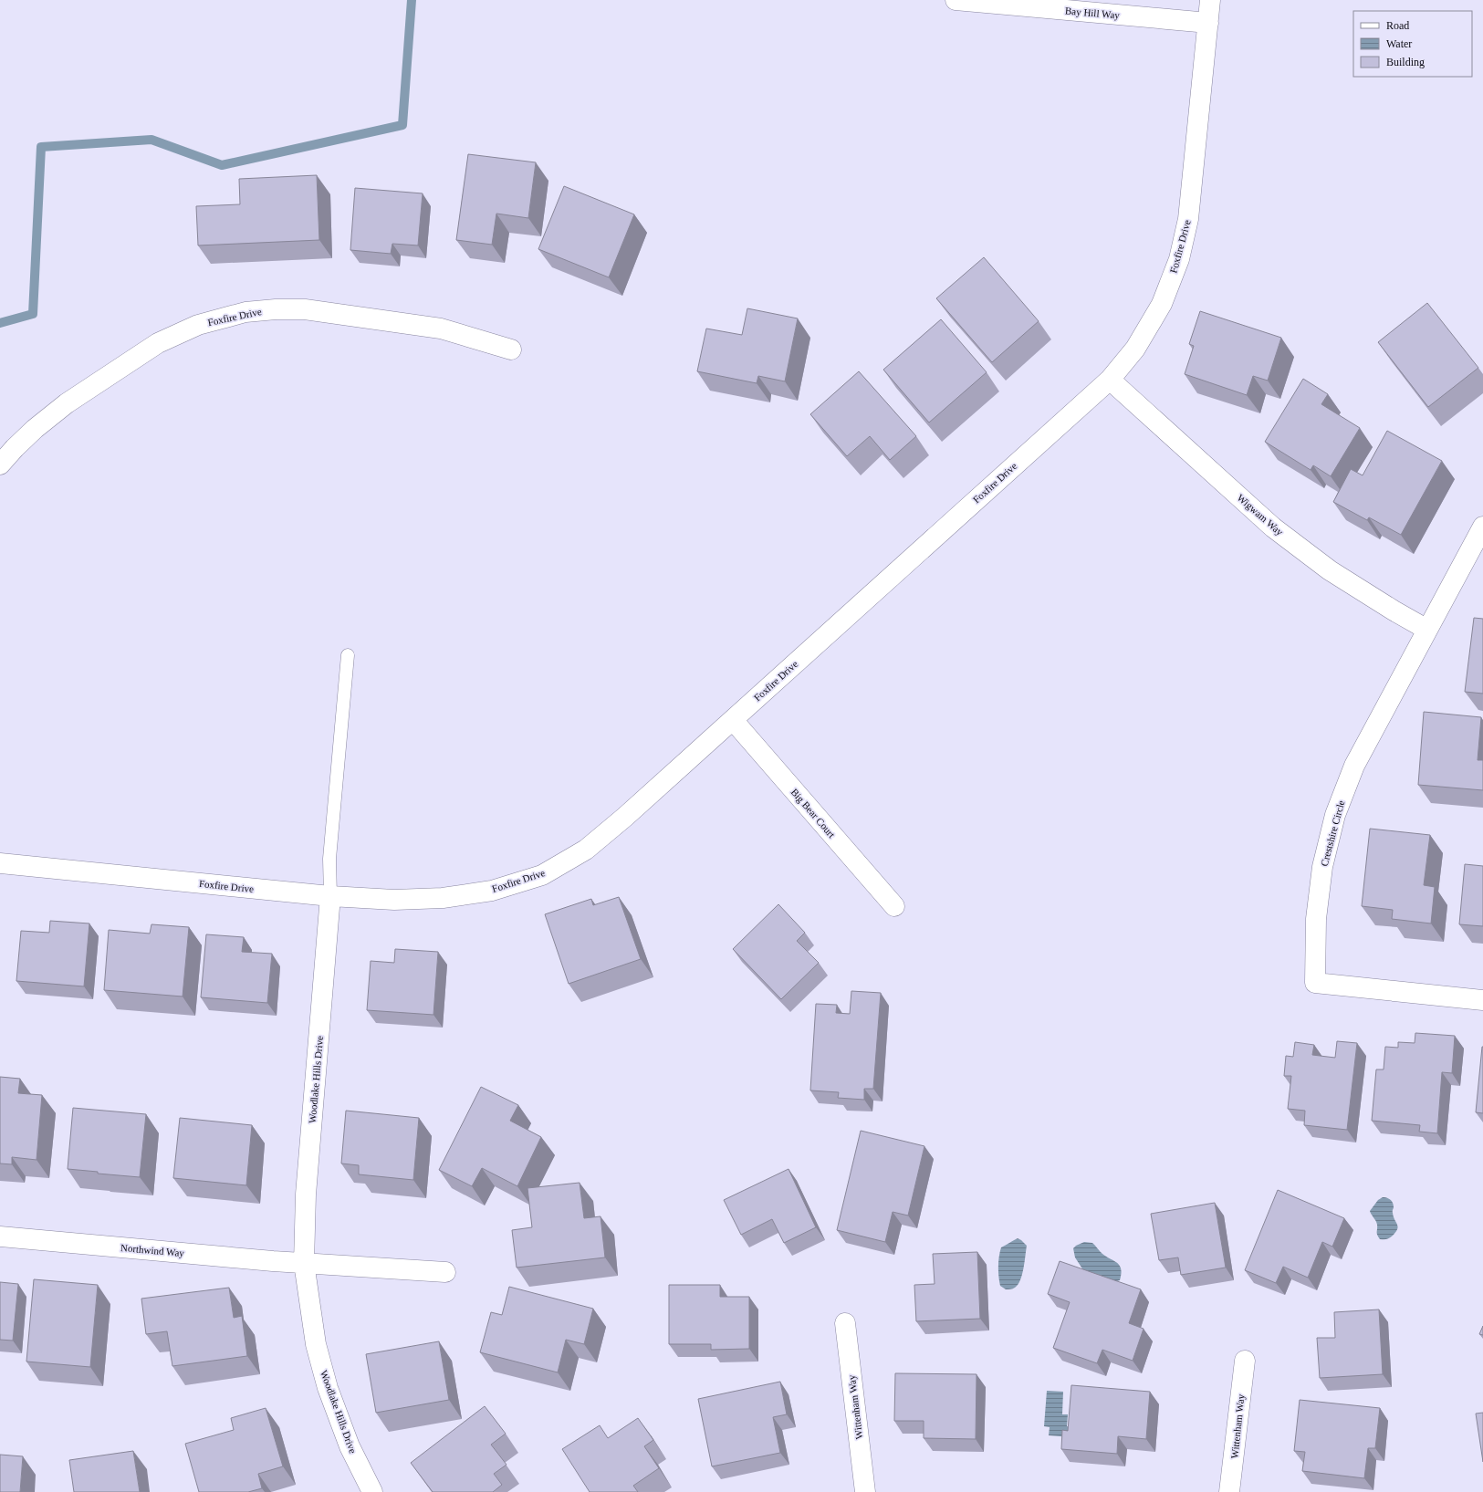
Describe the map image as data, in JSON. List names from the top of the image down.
{
  "streets": {
    "street": [
      "Bay Hill Way",
      "Foxfire Drive",
      "Wigwam Way",
      "Big Bear Court",
      "Crestshire Circle",
      "Woodlake Hills Drive",
      "Northwind Way",
      "Wittenham Way"
    ]
  },
  "crossings": [
    ["Bay Hill Way", "Foxfire Drive"],
    ["Foxfire Drive", "Wigwam Way"],
    ["Foxfire Drive", "Big Bear Court"],
    ["Foxfire Drive", "Woodlake Hills Drive"],
    ["Wigwam Way", "Crestshire Circle"],
    ["Woodlake Hills Drive", "Northwind Way"]
  ],
  "legend": ["Road", "Water", "Building"]
}
